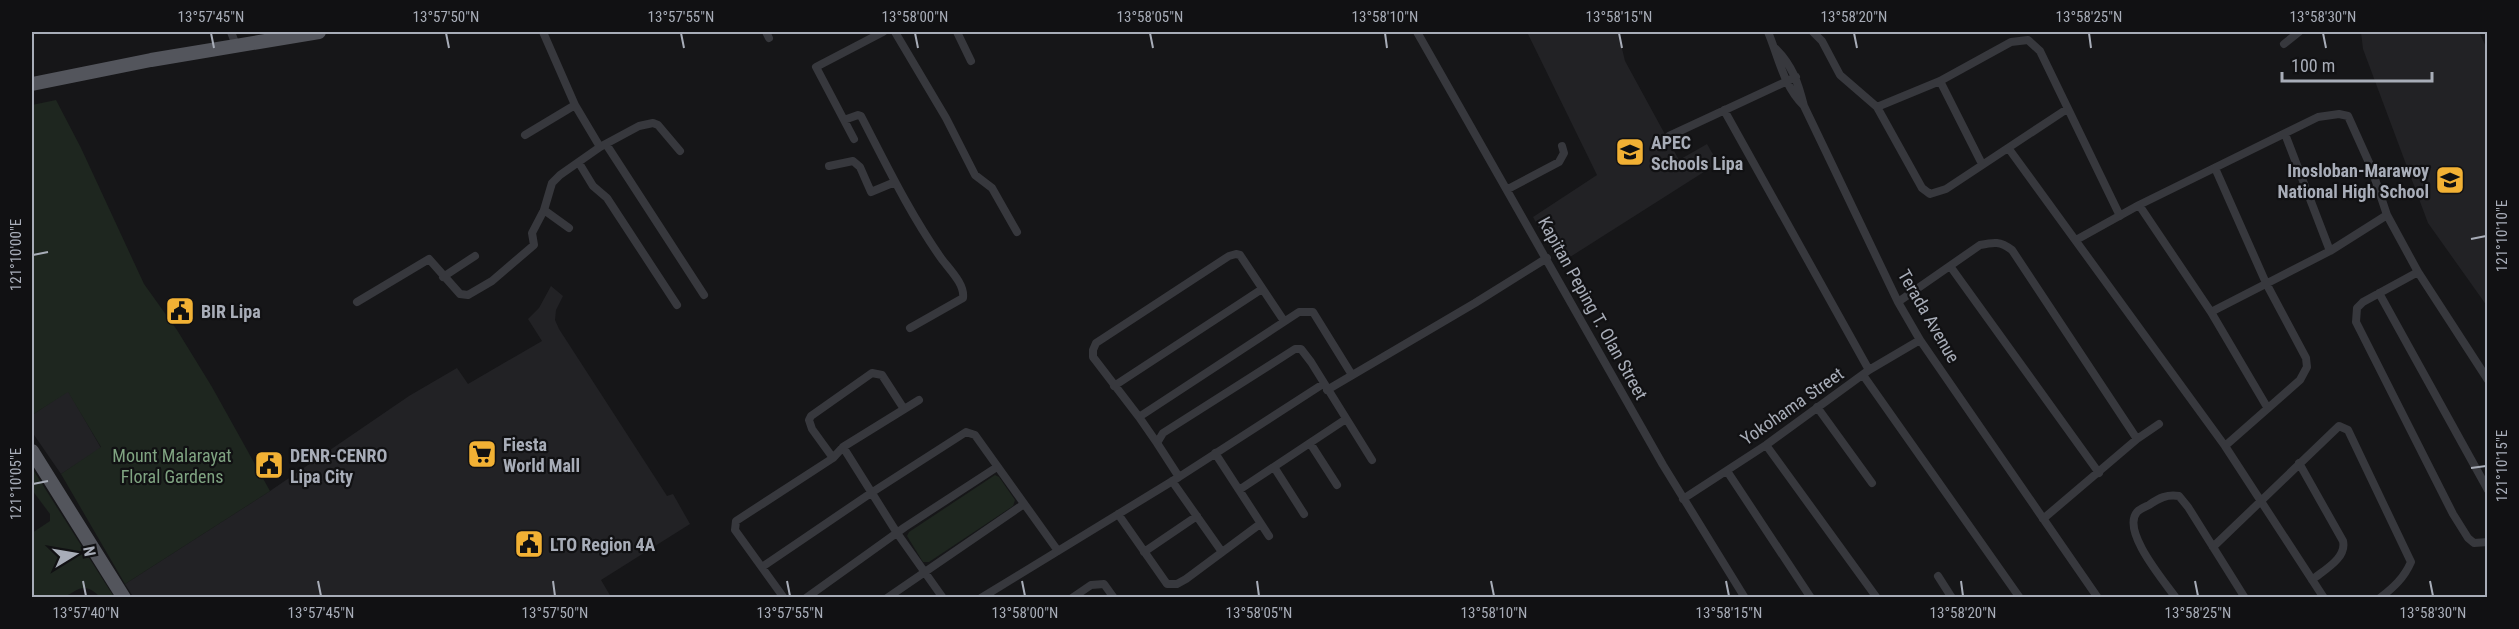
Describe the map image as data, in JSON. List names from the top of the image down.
{
  "streets": {
    "street": ["Kapitan Peping T. Olan Street", "Terada Avenue", "Yokohama Street"]
  },
  "crossings": [
    ["Kapitan Peping T. Olan Street", "Yokohama Street"],
    ["Terada Avenue", "Yokohama Street"]
  ],
  "parks": ["Mount Malarayat Floral Gardens"],
  "places": {
    "school or university": ["APEC Schools Lipa", "Inosloban-Marawoy National High School"],
    "public building": ["BIR Lipa", "DENR-CENRO Lipa City", "LTO Region 4A"],
    "supermarket": ["Fiesta World Mall"]
  },
  "scale_bar": "100 m",
  "north": "right",
  "coordinates": [
    "13°57'45\"N",
    "13°57'50\"N",
    "13°57'55\"N",
    "13°58'00\"N",
    "13°58'05\"N",
    "13°58'10\"N",
    "13°58'15\"N",
    "13°58'20\"N",
    "13°58'25\"N",
    "13°58'30\"N",
    "121°10'10\"E",
    "121°10'00\"E",
    "121°10'15\"E",
    "121°10'05\"E",
    "13°57'40\"N"
  ]
}
